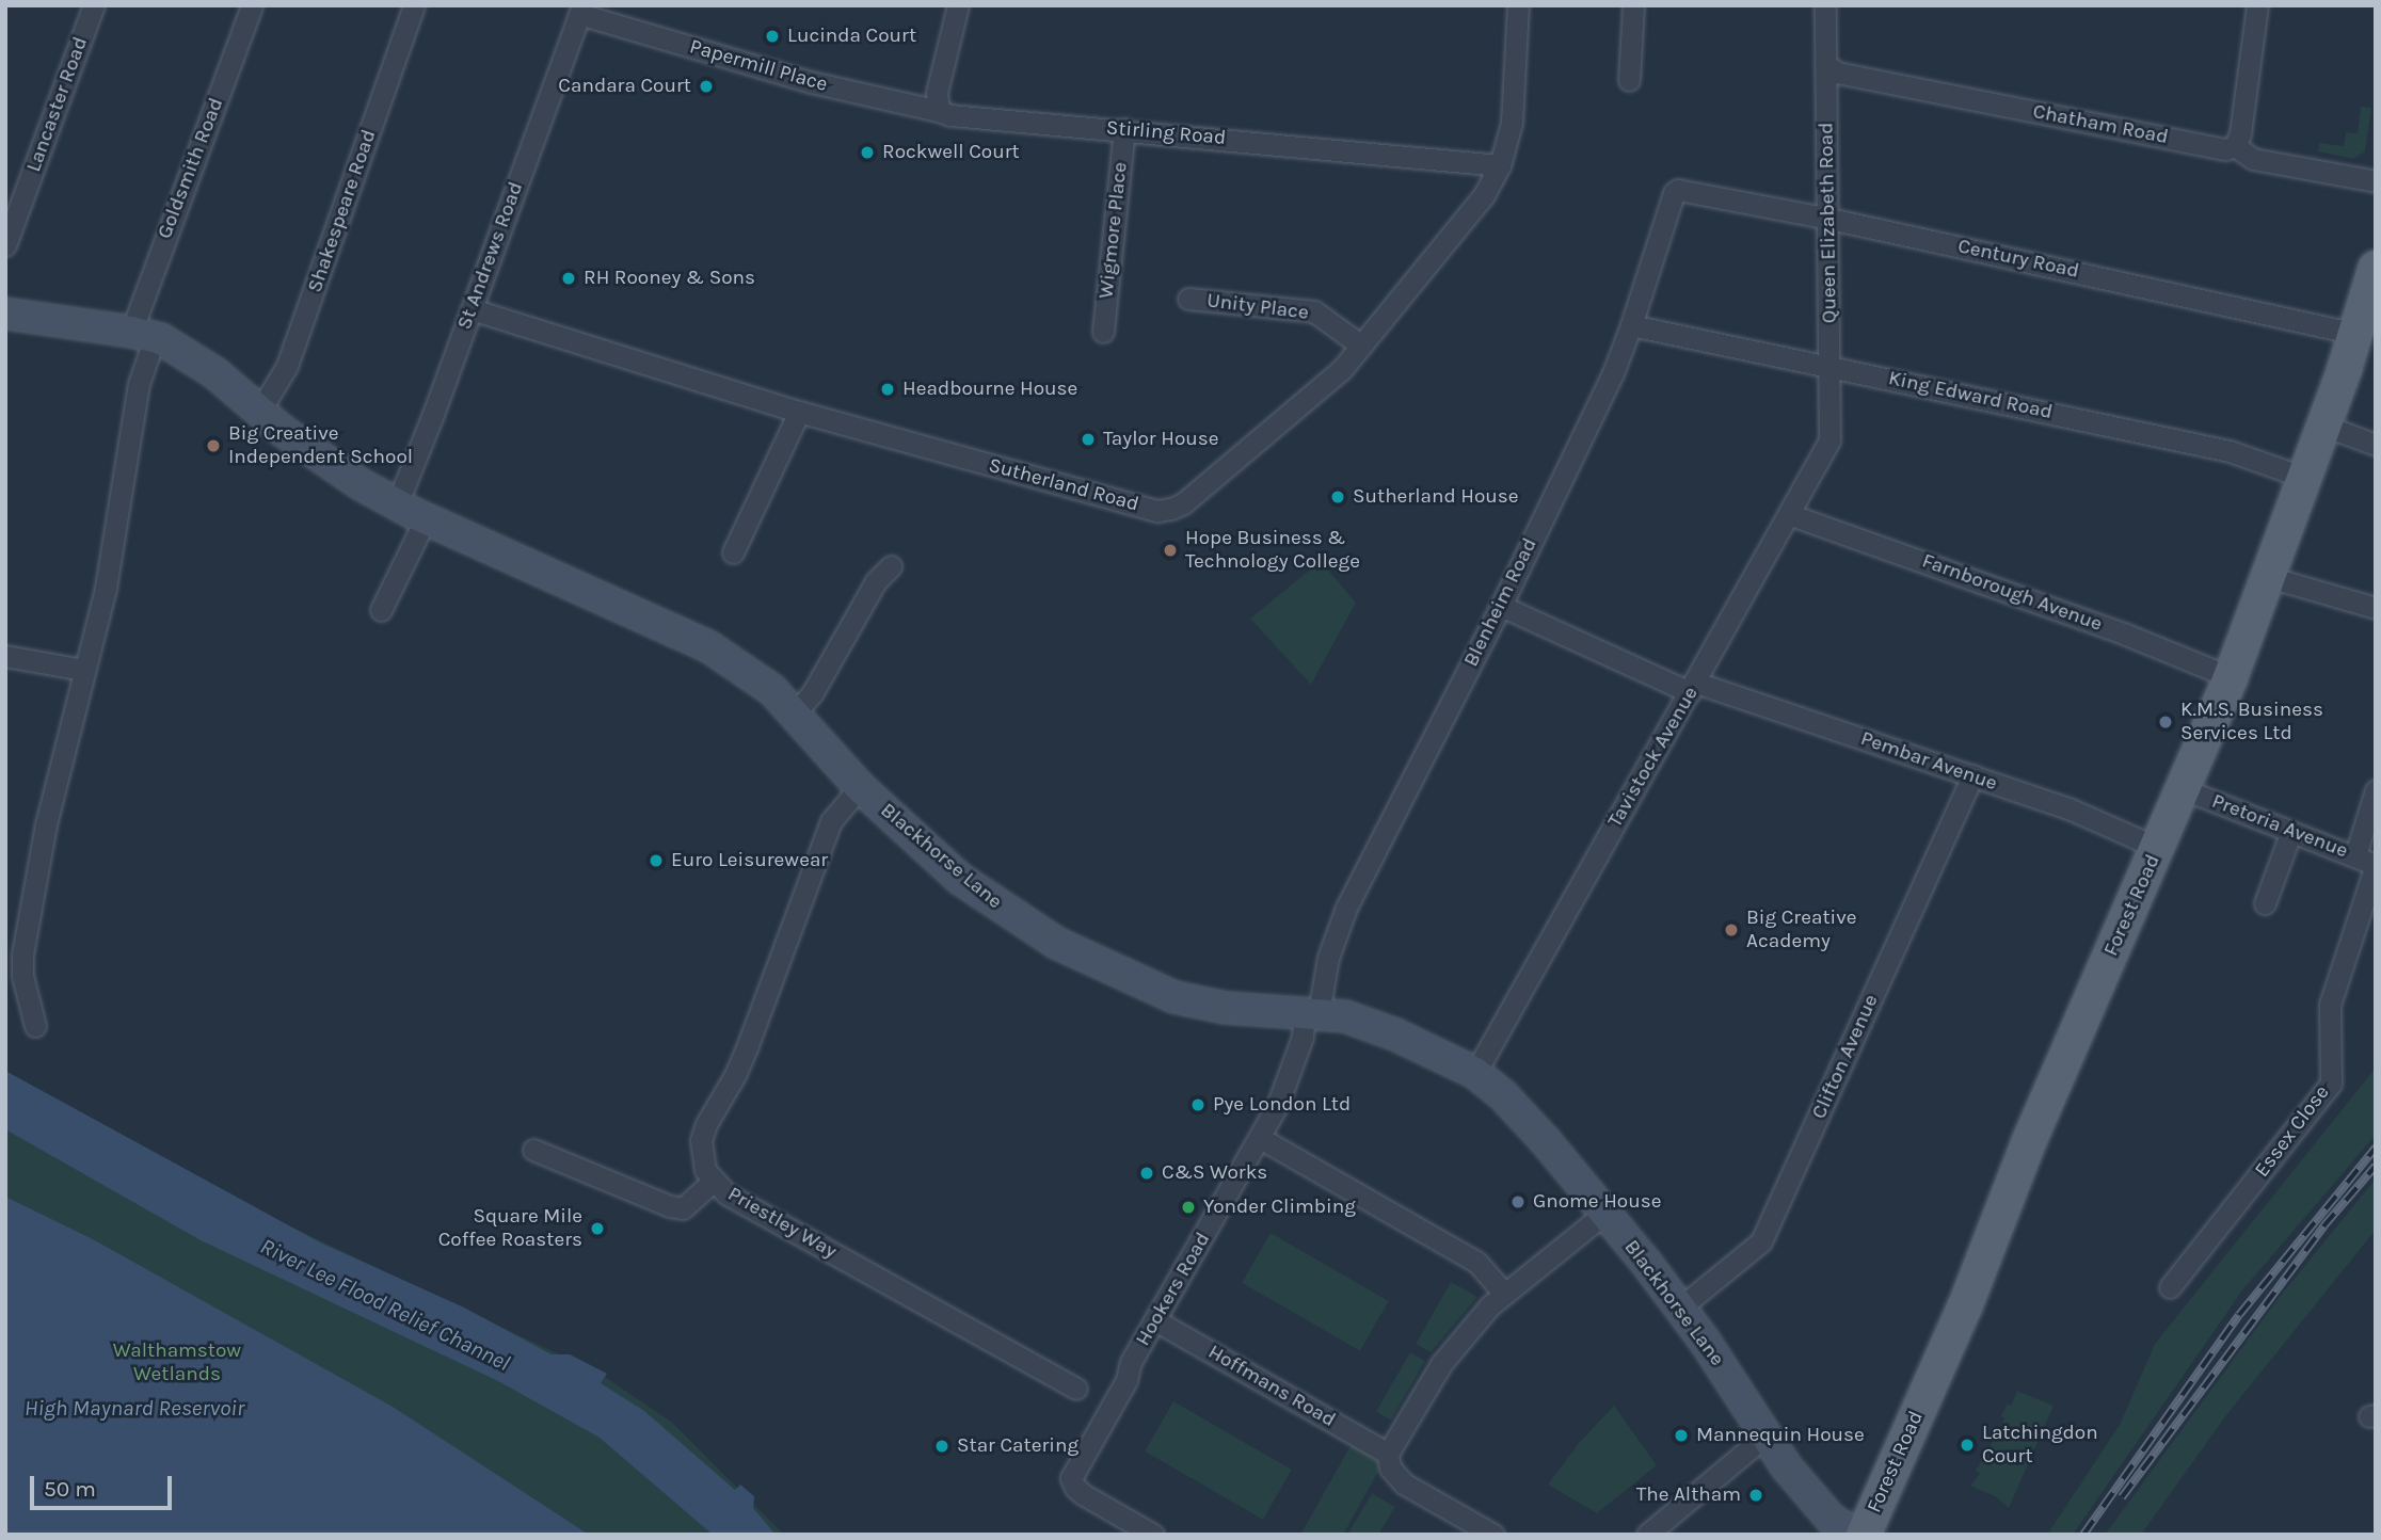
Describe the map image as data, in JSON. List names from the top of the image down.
{
  "streets": {
    "main road": ["Blackhorse Lane", "Forest Road"],
    "street": [
      "Papermill Place",
      "Lancaster Road",
      "Chatham Road",
      "Stirling Road",
      "Goldsmith Road",
      "Shakespeare Road",
      "Queen Elizabeth Road",
      "Wigmore Place",
      "St Andrews Road",
      "Century Road",
      "Unity Place",
      "King Edward Road",
      "Sutherland Road",
      "Farnborough Avenue",
      "Blenheim Road",
      "Tavistock Avenue",
      "Pembar Avenue",
      "Pretoria Avenue",
      "Clifton Avenue",
      "Essex Close",
      "Priestley Way",
      "Hookers Road",
      "Hoffmans Road"
    ]
  },
  "crossings": [
    ["Papermill Place", "Stirling Road"],
    ["Papermill Place", "St Andrews Road"],
    ["Chatham Road", "Queen Elizabeth Road"],
    ["Stirling Road", "Wigmore Place"],
    ["Stirling Road", "Sutherland Road"],
    ["Goldsmith Road", "Blackhorse Lane"],
    ["Shakespeare Road", "Blackhorse Lane"],
    ["Queen Elizabeth Road", "Century Road"],
    ["Queen Elizabeth Road", "King Edward Road"],
    ["Queen Elizabeth Road", "Tavistock Avenue"],
    ["St Andrews Road", "Sutherland Road"],
    ["St Andrews Road", "Blackhorse Lane"],
    ["Century Road", "Blenheim Road"],
    ["Century Road", "Forest Road"],
    ["Unity Place", "Sutherland Road"],
    ["King Edward Road", "Blenheim Road"],
    ["King Edward Road", "Forest Road"],
    ["Farnborough Avenue", "Tavistock Avenue"],
    ["Farnborough Avenue", "Forest Road"],
    ["Blenheim Road", "Pembar Avenue"],
    ["Blenheim Road", "Blackhorse Lane"],
    ["Blenheim Road", "Hookers Road"],
    ["Tavistock Avenue", "Pembar Avenue"],
    ["Tavistock Avenue", "Blackhorse Lane"],
    ["Pembar Avenue", "Forest Road"],
    ["Pembar Avenue", "Clifton Avenue"],
    ["Pretoria Avenue", "Forest Road"],
    ["Pretoria Avenue", "Essex Close"],
    ["Blackhorse Lane", "Clifton Avenue"],
    ["Blackhorse Lane", "Priestley Way"],
    ["Blackhorse Lane", "Hookers Road"],
    ["Hookers Road", "Hoffmans Road"]
  ],
  "water": ["River Lee Flood Relief Channel", "High Maynard Reservoir"],
  "parks": ["Walthamstow Wetlands"],
  "places": [
    "Lucinda Court",
    "Candara Court",
    "Rockwell Court",
    "RH Rooney & Sons",
    "Headbourne House",
    "Taylor House",
    "Big Creative Independent School",
    "Sutherland House",
    "Hope Business & Technology College",
    "K.M.S. Business Services Ltd",
    "Euro Leisurewear",
    "Big Creative Academy",
    "Pye London Ltd",
    "C&S Works",
    "Gnome House",
    "Yonder Climbing",
    "Square Mile Coffee Roasters",
    "Mannequin House",
    "Latchingdon Court",
    "Star Catering",
    "The Altham"
  ],
  "scale_bar": "50 m"
}
